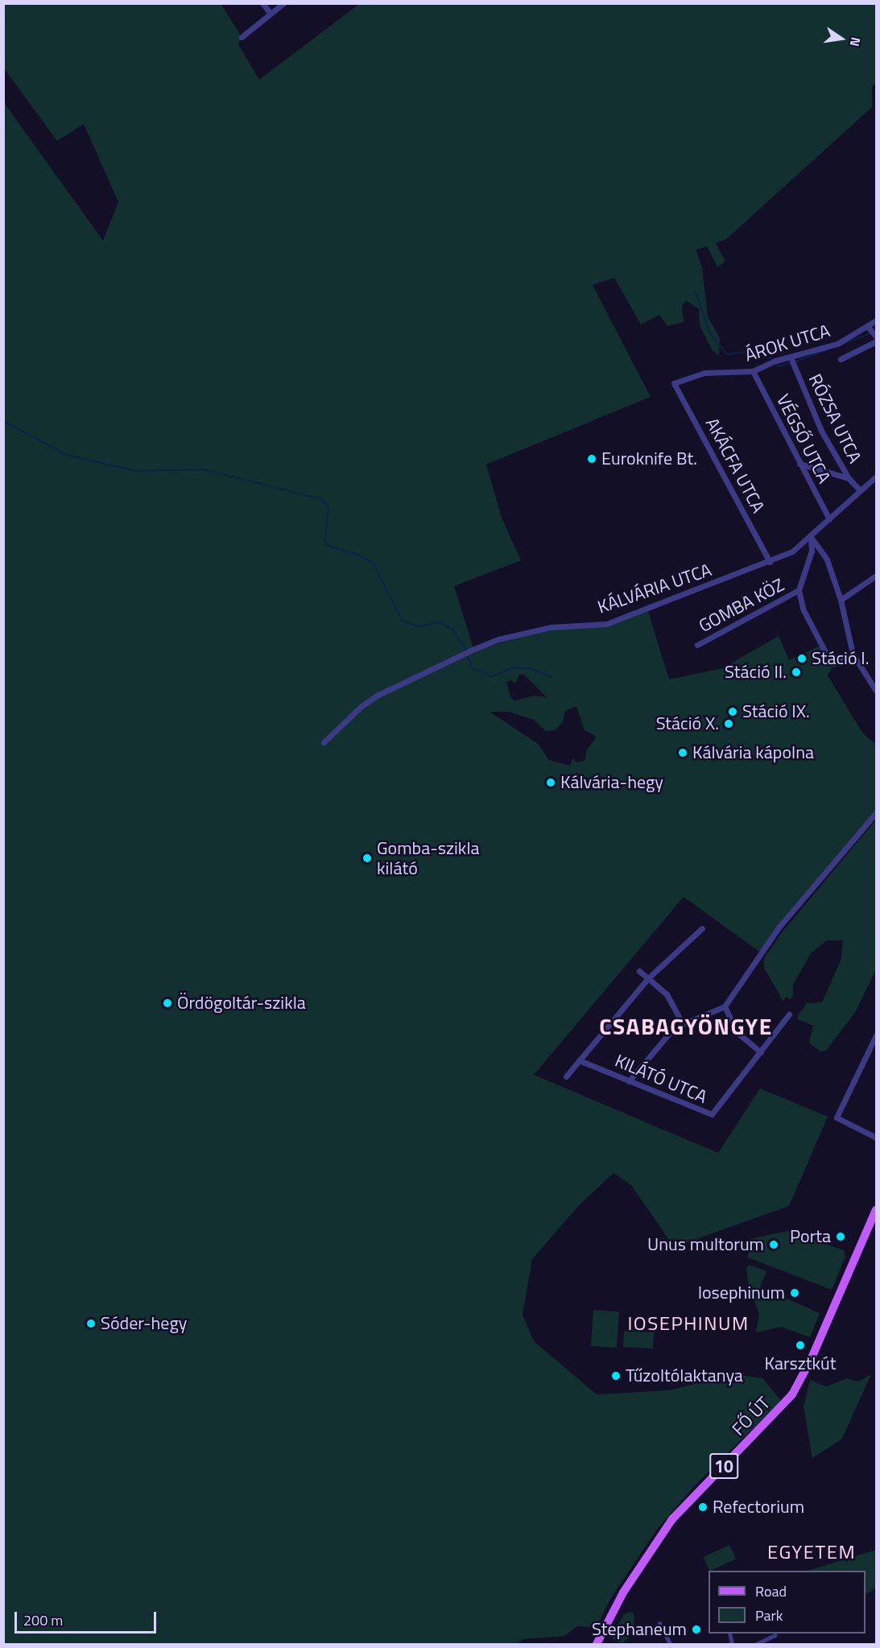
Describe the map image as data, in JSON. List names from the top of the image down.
{
  "streets": {
    "main road": ["FŐ ÚT", "10"],
    "street": [
      "ÁROK UTCA",
      "RÓZSA UTCA",
      "VÉGSŐ UTCA",
      "AKÁCFA UTCA",
      "KÁLVÁRIA UTCA",
      "GOMBA KÖZ",
      "KILÁTÓ UTCA"
    ]
  },
  "crossings": [
    ["ÁROK UTCA", "RÓZSA UTCA"],
    ["ÁROK UTCA", "VÉGSŐ UTCA"],
    ["ÁROK UTCA", "AKÁCFA UTCA"],
    ["RÓZSA UTCA", "KÁLVÁRIA UTCA"],
    ["VÉGSŐ UTCA", "KÁLVÁRIA UTCA"],
    ["AKÁCFA UTCA", "KÁLVÁRIA UTCA"]
  ],
  "districts": ["CSABAGYÖNGYE", "IOSEPHINUM", "EGYETEM"],
  "places": [
    "Euroknife Bt.",
    "Stáció I.",
    "Stáció II.",
    "Stáció IX.",
    "Stáció X.",
    "Kálvária kápolna",
    "Kálvária-hegy",
    "Gomba-szikla kilátó",
    "Ördögoltár-szikla",
    "Porta",
    "Unus multorum",
    "Iosephinum",
    "Sóder-hegy",
    "Karsztkút",
    "Tűzoltólaktanya",
    "Refectorium",
    "Stephaneum"
  ],
  "legend": ["Road", "Park"],
  "scale_bar": "200 m",
  "north": "right"
}
